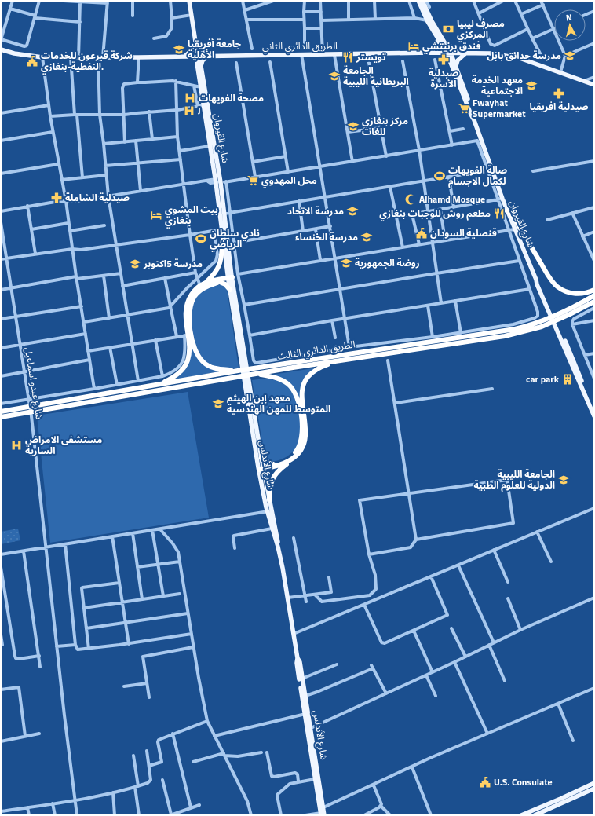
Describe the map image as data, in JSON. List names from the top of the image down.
{
  "streets": {
    "highway": ["الطريق الدائري الثالث"],
    "main road": ["الطريق الدائري الثاني", "شارع القيروان", "شارع الأندلس"],
    "street": ["شارع عبدو اسماعيل"]
  },
  "crossings": [
    ["الطريق الدائري الثاني", "شارع القيروان"]
  ],
  "places": {
    "bank": ["مصرف ليبيا المركزي"],
    "hotel": ["فندق برنيتشي", "بيت المشوي بنغازي"],
    "school or university": [
      "جامعة أفريقيا الأهلية",
      "مدرسة حدائق بابل",
      "الجامعة البريطانية الليبية",
      "معهد الخدمة الاجتماعية",
      "مركز بنغازي للغات",
      "مدرسة الاتحاد",
      "مدرسة الخنساء",
      "روضة الجمهورية",
      "مدرسة 5اكتوبر",
      "معهد إبن الهيثم المتوسط للمهن الهندسية",
      "الجامعة الليبية الدولية للعلوم الطبية"
    ],
    "restaurant": ["تويستر", "مطعم روش للوجبات بنغازي"],
    "pharmacy": ["صيدلية الأسرة", "صيدلية افريقيا", "صيدلية الشاملة"],
    "public building": ["شركة قبرعون للخدمات النفطية-بنغازي.", "قنصلية السودان", "U.S. Consulate"],
    "hospital": ["مصحة الفويهات", "J", "مستشفى الامراض السارية"],
    "supermarket": ["Fwayhat Supermarket", "محل المهدوي"],
    "sports": ["صالة الفويهات لكمال الاجسام", "نادي سلطان الرياضي"],
    "mosque": ["Alhamd Mosque"],
    "building": ["car park"]
  },
  "north": "top"
}
